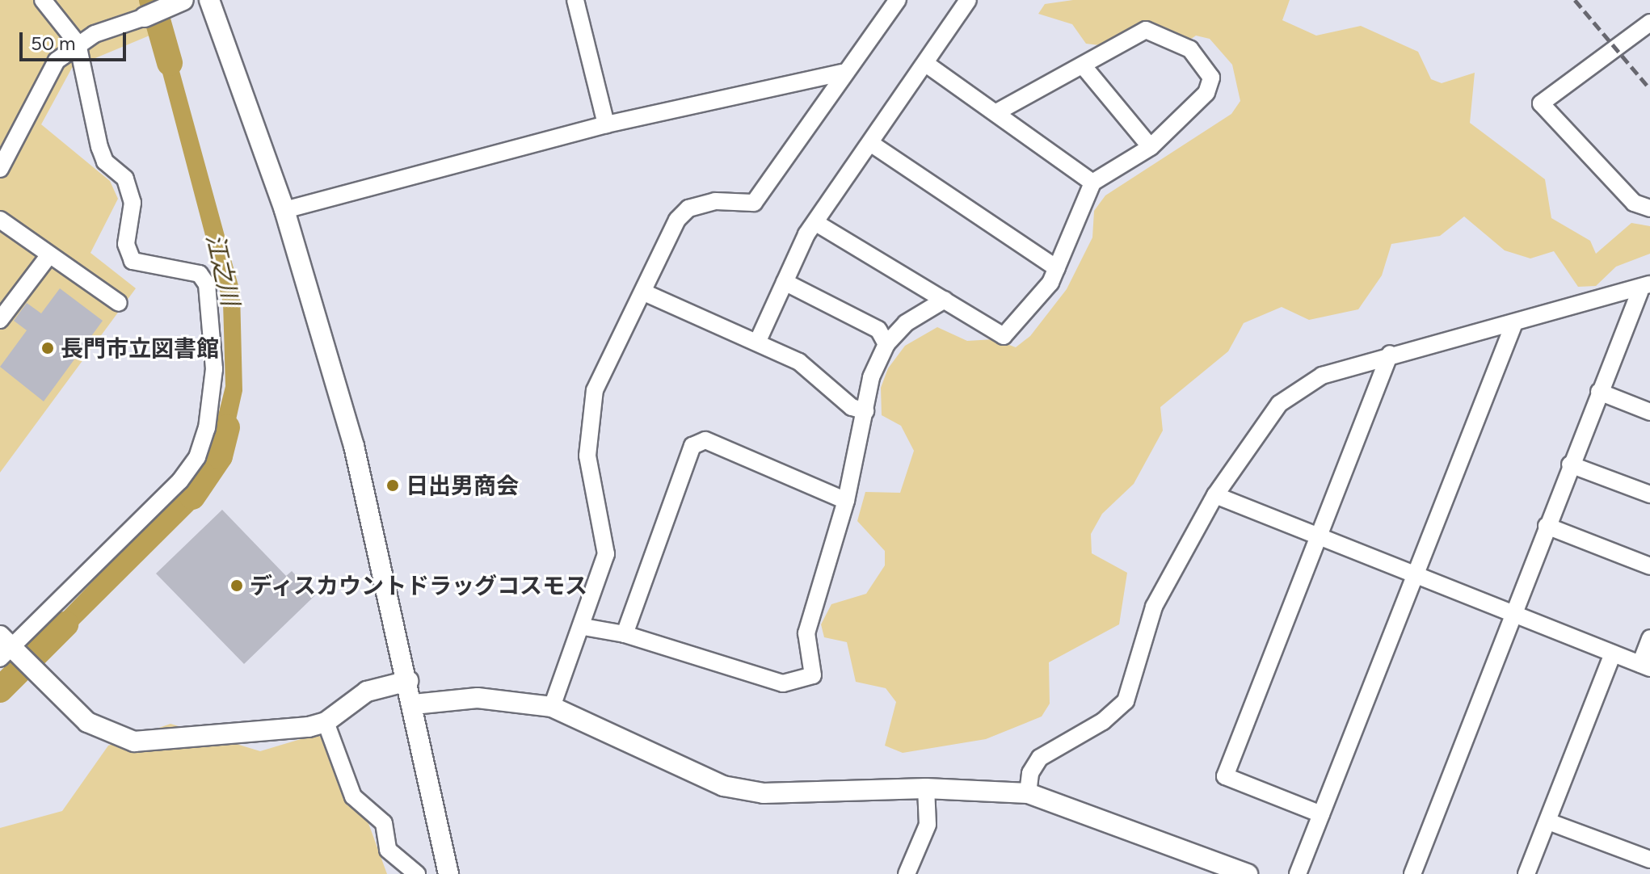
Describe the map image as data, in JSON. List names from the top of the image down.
{
  "water": ["江之川"],
  "places": ["長門市立図書館", "日出男商会", "ディスカウントドラッグコスモス"],
  "scale_bar": "50 m"
}
